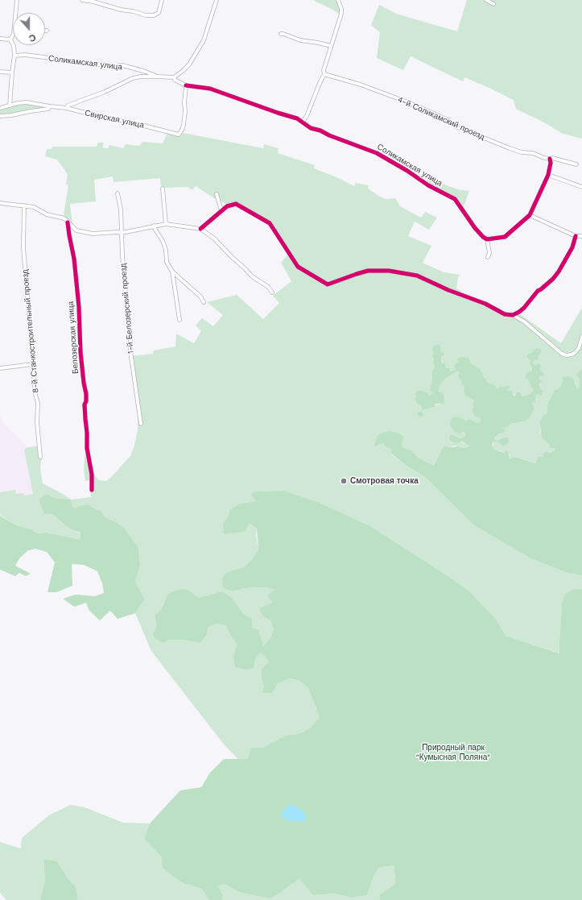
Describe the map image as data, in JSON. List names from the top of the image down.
{
  "streets": {
    "street": [
      "Соликамская улица",
      "4-й Соликамский проезд",
      "Свирская улица",
      "1-й Белозерский проезд",
      "8-й Станкостроительный проезд",
      "Белозерская улица"
    ]
  },
  "crossings": [
    ["Соликамская улица", "Свирская улица"]
  ],
  "parks": ["Природный парк \"Кумысная Поляна\""],
  "places": ["Смотровая точка"],
  "north": "bottom"
}
